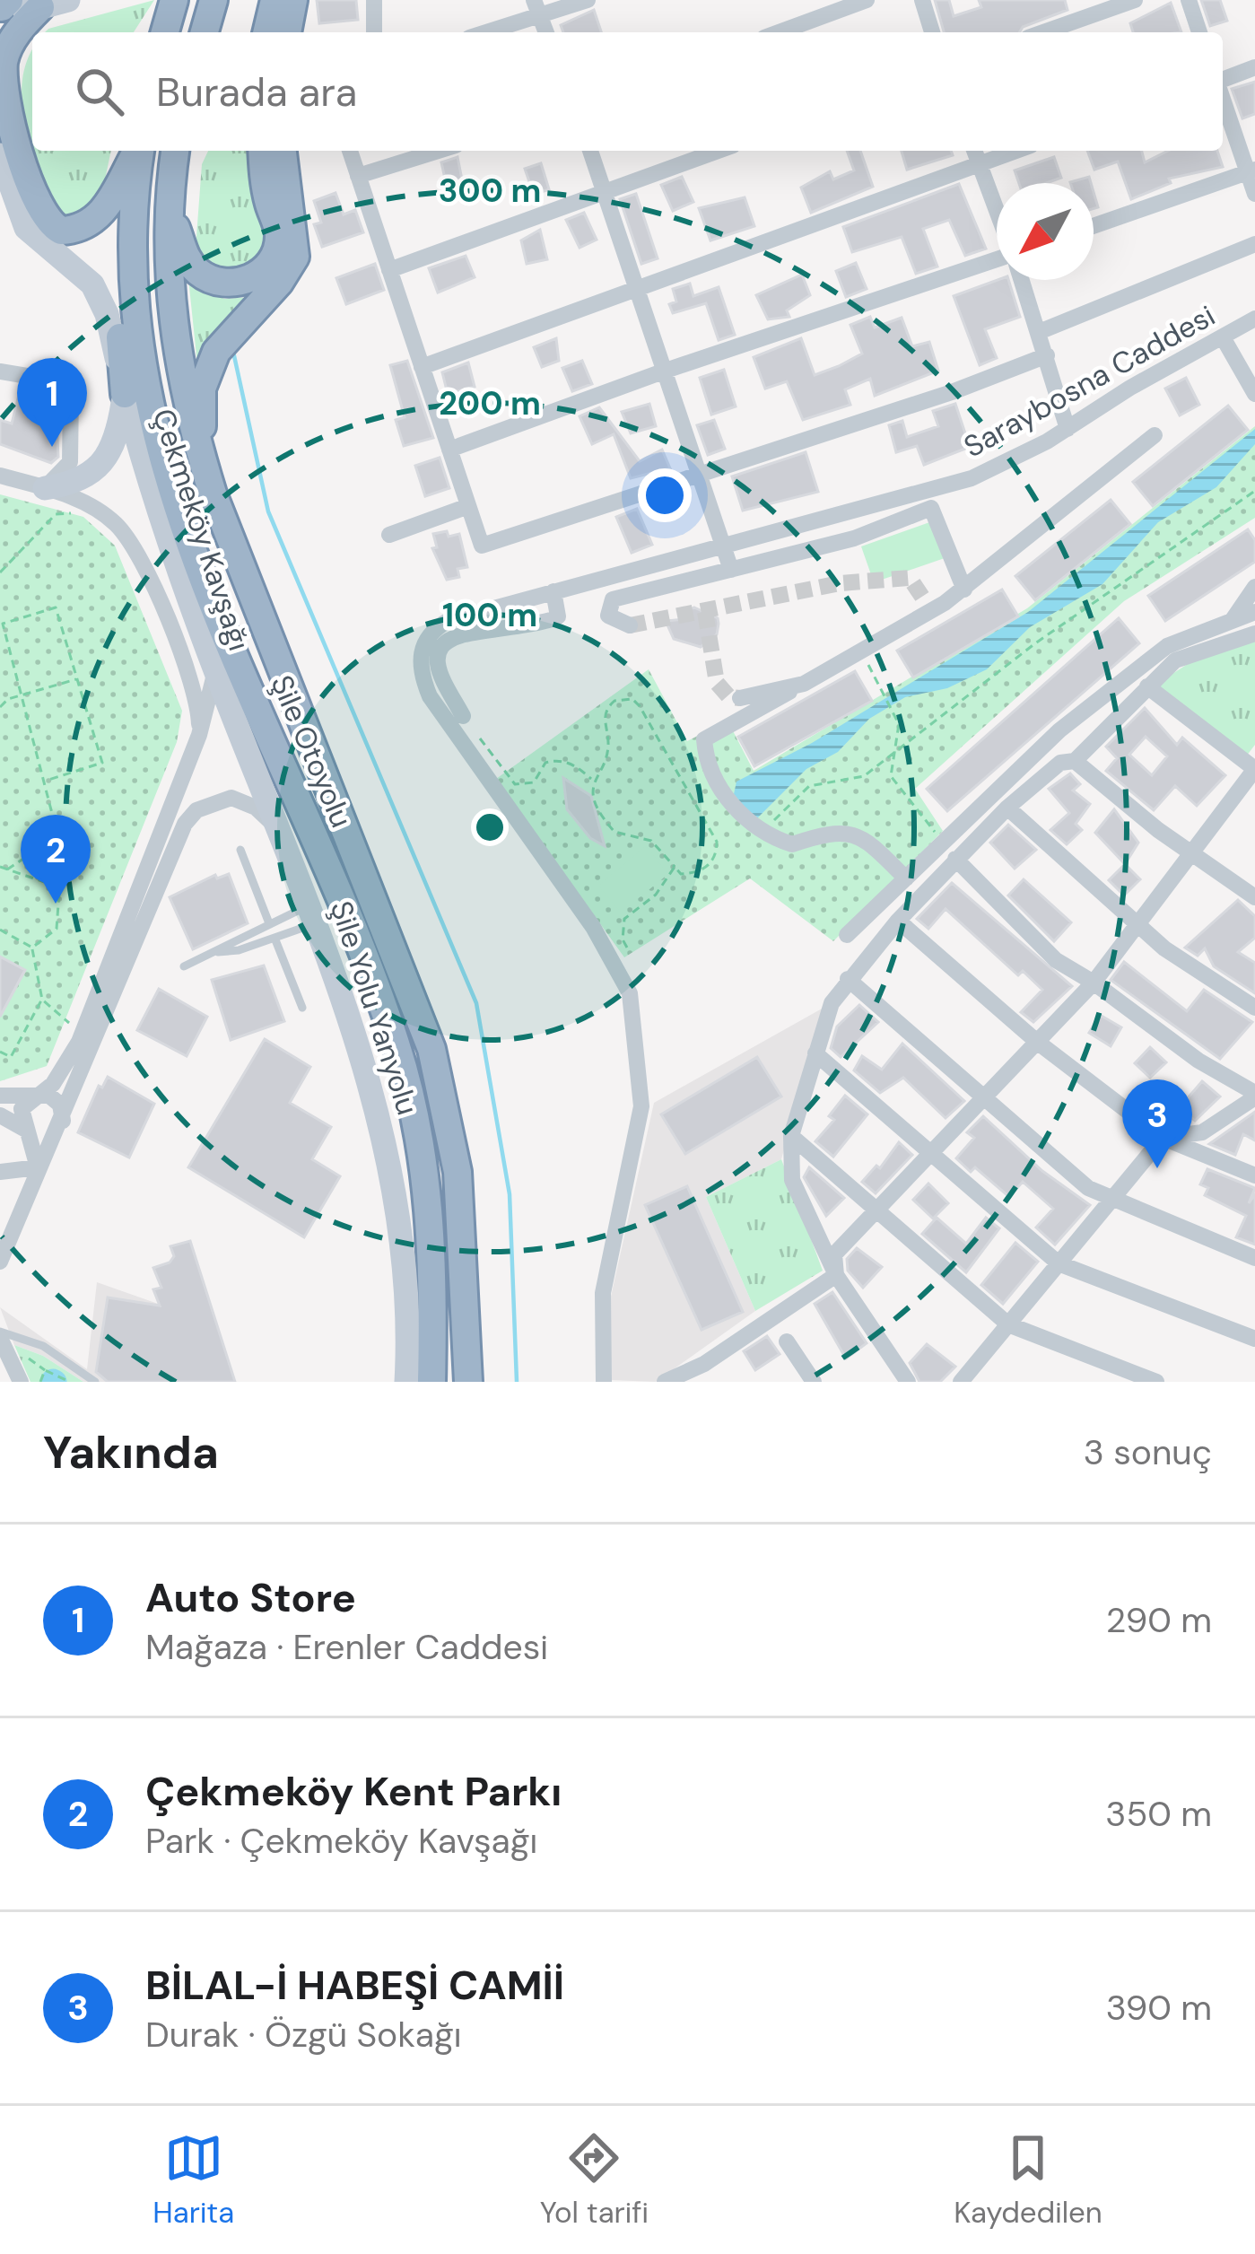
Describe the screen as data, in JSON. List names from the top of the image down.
{
  "streets": {
    "highway": ["Şile Otoyolu"],
    "main road": ["Çekmeköy Kavşağı", "Şile Yolu Yanyolu"],
    "street": ["Saraybosna Caddesi"]
  },
  "crossings": [
    ["Çekmeköy Kavşağı", "Şile Yolu Yanyolu"]
  ],
  "north": "bottom left",
  "page": {
    "search": "Burada ara",
    "pins": ["1", "2", "3"],
    "heading": ["Yakında", "3 sonuç"],
    "list": [
      {
        "mark": "1",
        "name": "Auto Store",
        "note": "Mağaza · Erenler Caddesi",
        "value": "290 m"
      },
      {
        "mark": "2",
        "name": "Çekmeköy Kent Parkı",
        "note": "Park · Çekmeköy Kavşağı",
        "value": "350 m"
      },
      {
        "mark": "3",
        "name": "BİLAL-İ HABEŞİ CAMİİ",
        "note": "Durak · Özgü Sokağı",
        "value": "390 m"
      }
    ],
    "nav": ["Harita", "Yol tarifi", "Kaydedilen"]
  },
  "rings": ["300 m", "200 m", "100 m"]
}
